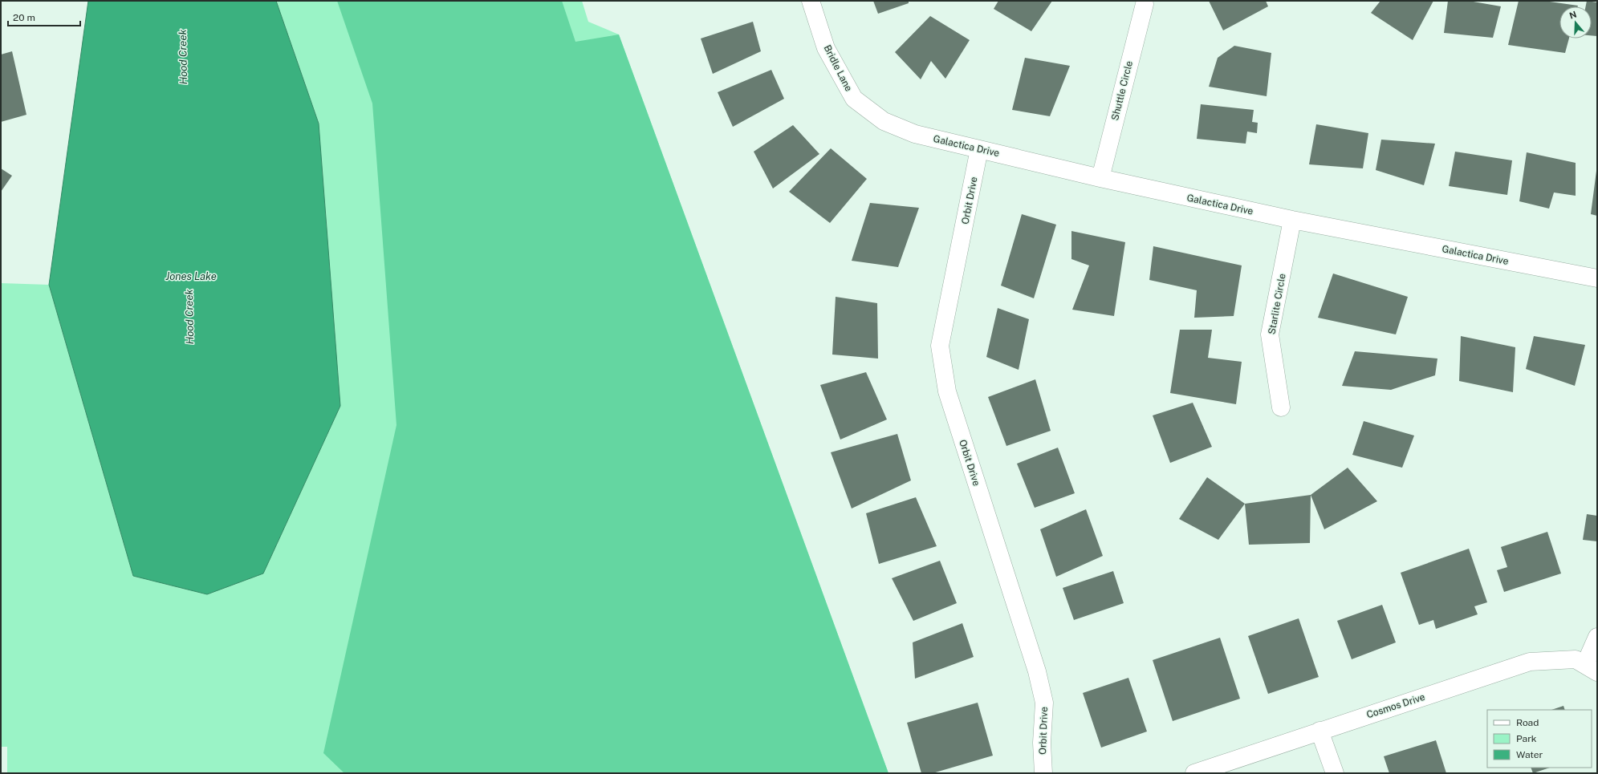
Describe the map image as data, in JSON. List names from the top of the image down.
{
  "streets": {
    "street": [
      "Bridle Lane",
      "Shuttle Circle",
      "Galactica Drive",
      "Orbit Drive",
      "Starlite Circle",
      "Cosmos Drive"
    ]
  },
  "crossings": [
    ["Bridle Lane", "Galactica Drive"],
    ["Shuttle Circle", "Galactica Drive"],
    ["Galactica Drive", "Orbit Drive"],
    ["Galactica Drive", "Starlite Circle"]
  ],
  "water": ["Hood Creek", "Jones Lake"],
  "legend": ["Road", "Park", "Water"],
  "scale_bar": "20 m",
  "north": "top"
}
